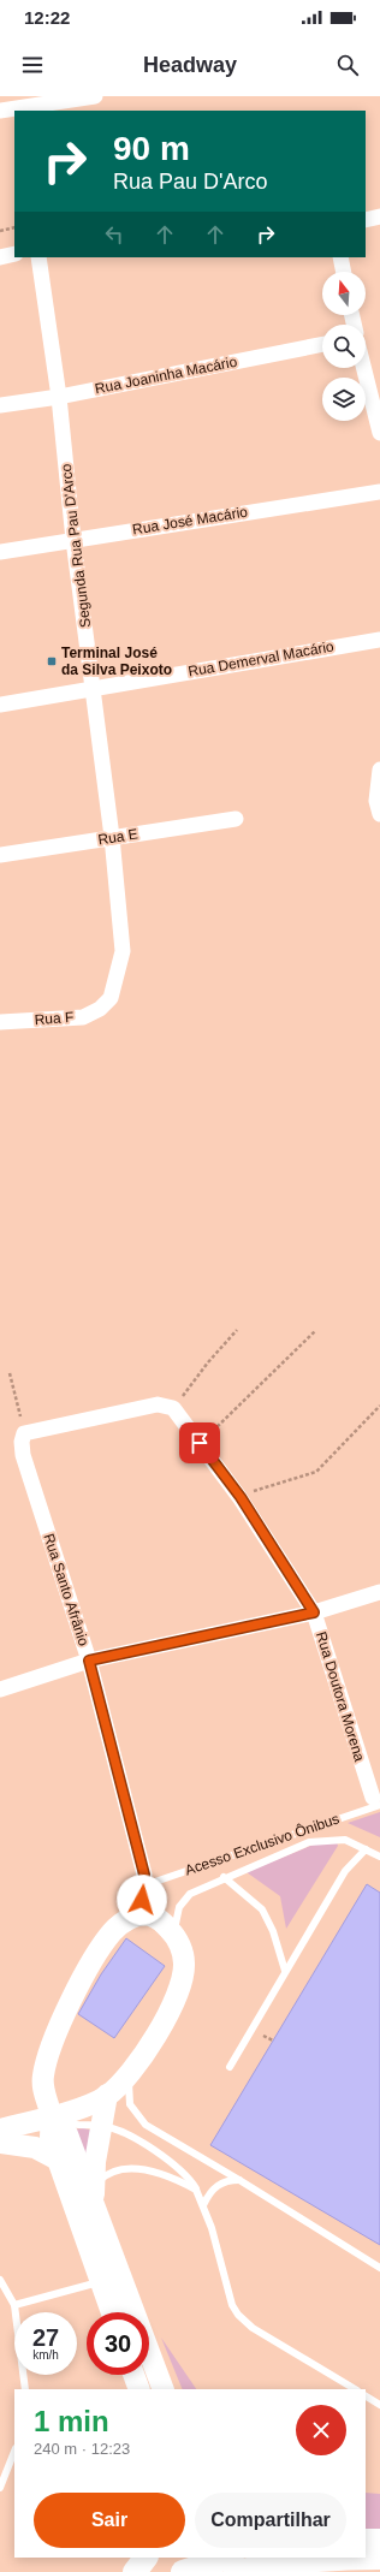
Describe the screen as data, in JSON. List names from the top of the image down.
{
  "streets": {
    "street": [
      "Rua Joaninha Macário",
      "Rua José Macário",
      "Segunda Rua Pau D'Arco",
      "Rua Demerval Macário",
      "Rua E",
      "Rua F",
      "Rua Santo Afrânio",
      "Rua Doutora Morena"
    ],
    "lane": ["Acesso Exclusivo Ônibus"]
  },
  "crossings": [
    ["Rua Joaninha Macário", "Segunda Rua Pau D'Arco"],
    ["Rua José Macário", "Segunda Rua Pau D'Arco"],
    ["Segunda Rua Pau D'Arco", "Rua Demerval Macário"],
    ["Segunda Rua Pau D'Arco", "Rua E"],
    ["Segunda Rua Pau D'Arco", "Rua F"],
    ["Rua Santo Afrânio", "Acesso Exclusivo Ônibus"],
    ["Rua Doutora Morena", "Acesso Exclusivo Ônibus"]
  ],
  "places": {
    "transit": ["Terminal José da Silva Peixoto"]
  },
  "north": "top",
  "page": {
    "status": "12:22",
    "header": "Headway",
    "turn": ["90 m", "Rua Pau D'Arco"],
    "speed": "27 km/h",
    "limit": "30",
    "heading": ["1 min", "240 m · 12:23"],
    "buttons": ["Sair", "Compartilhar"]
  }
}
